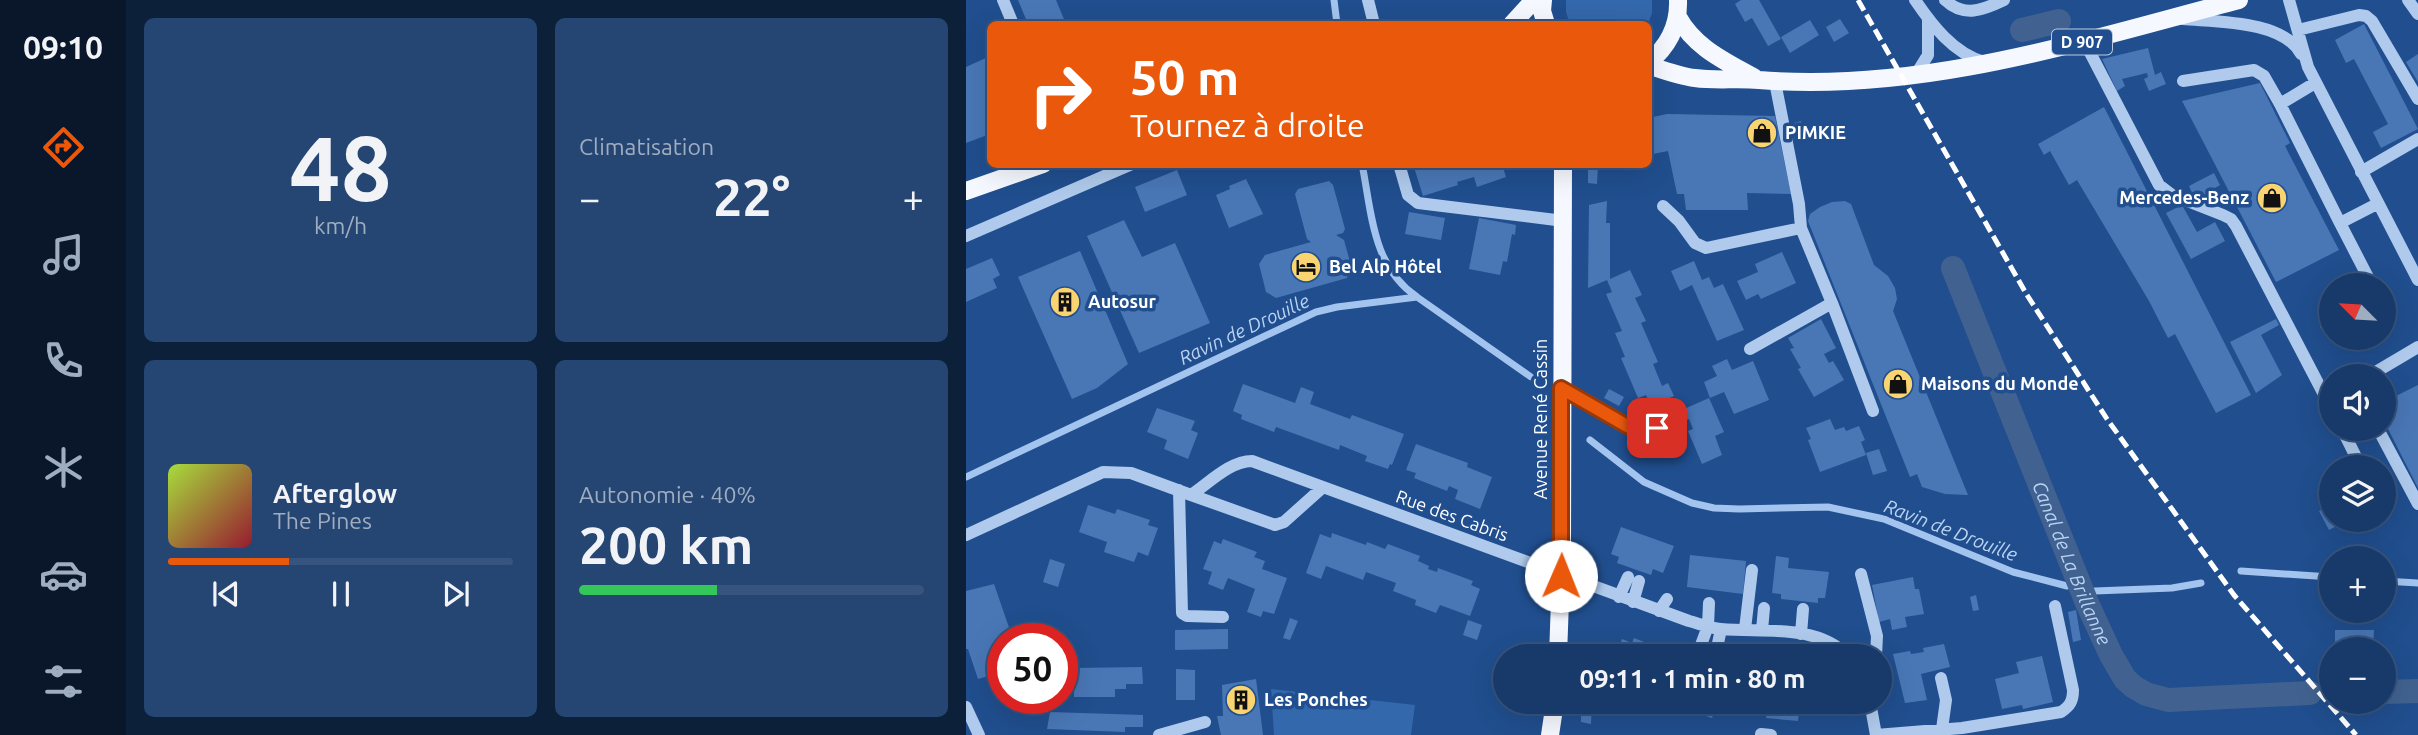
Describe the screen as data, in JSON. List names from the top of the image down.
{
  "streets": {
    "main road": ["D 907", "Avenue René Cassin"],
    "street": ["Rue des Cabris"]
  },
  "crossings": [
    ["Avenue René Cassin", "Rue des Cabris"]
  ],
  "water": ["Ravin de Drouille", "Canal de La Brillanne"],
  "places": {
    "shop": ["PIMKIE", "Mercedes-Benz", "Maisons du Monde"],
    "hotel": ["Bel Alp Hôtel"],
    "building": ["Autosur", "Les Ponches"]
  },
  "north": "top left",
  "page": {
    "tabs": "09:10",
    "tile": [
      ["48", "km/h"],
      "Climatisation",
      ["Autonomie · 40%", "200 km"]
    ],
    "turn": ["50 m", "Tournez à droite"],
    "heat": ["−", "22°", "+"],
    "map_buttons": ["+", "−"],
    "song": ["Afterglow", "The Pines"],
    "limit": "50",
    "trip": "09:11 · 1 min · 80 m"
  }
}
